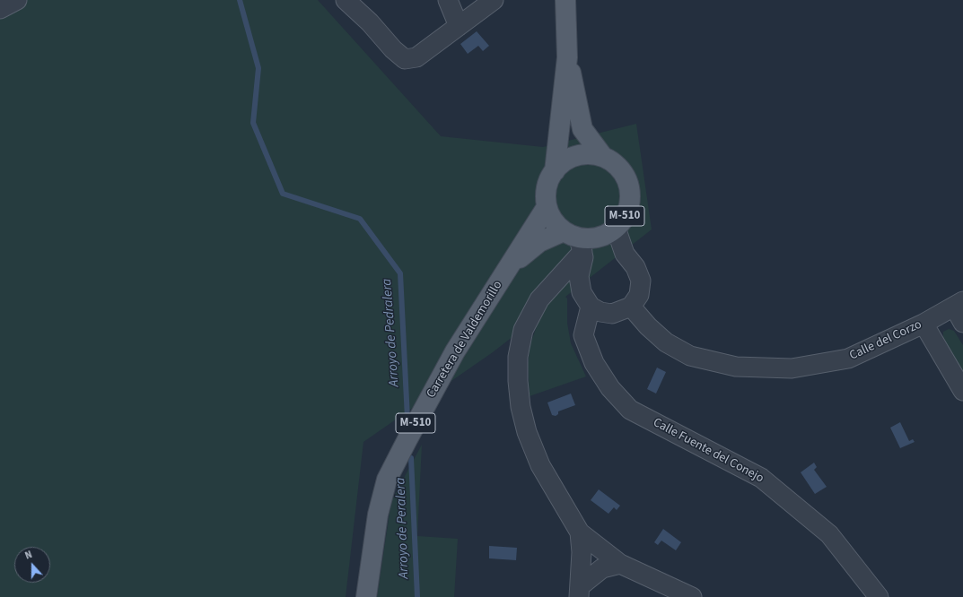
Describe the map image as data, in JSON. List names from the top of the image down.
{
  "streets": {
    "main road": ["M-510", "Carretera de Valdemorillo"],
    "street": ["Calle del Corzo", "Calle Fuente del Conejo"]
  },
  "crossings": [
    ["M-510", "Carretera de Valdemorillo"]
  ],
  "water": ["Arroyo de Pedralera", "Arroyo de Peralera"],
  "north": "top"
}
